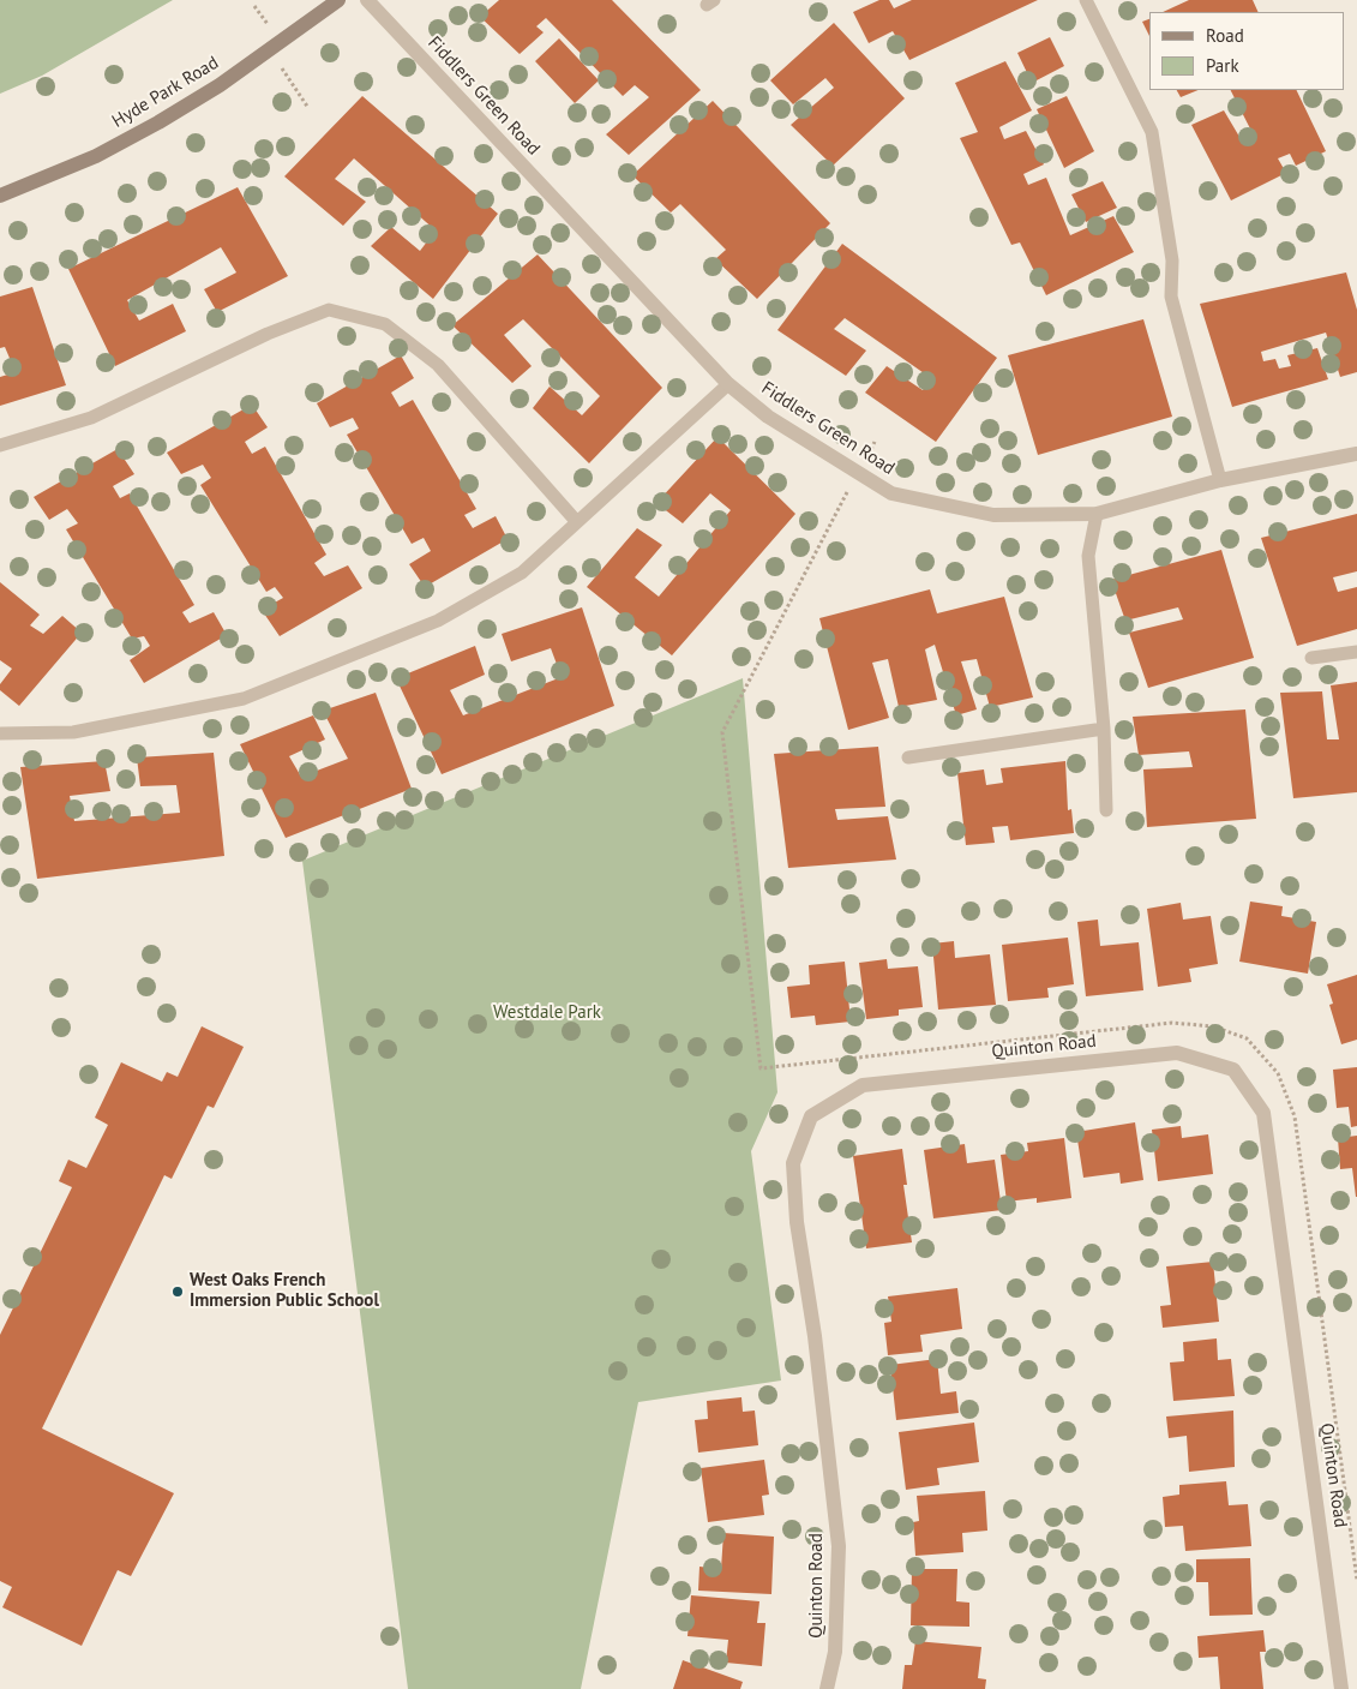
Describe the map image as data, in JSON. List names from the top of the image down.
{
  "streets": {
    "main road": ["Hyde Park Road"],
    "street": ["Fiddlers Green Road", "Quinton Road"]
  },
  "parks": ["Westdale Park"],
  "places": ["West Oaks French Immersion Public School"],
  "legend": ["Road", "Park"]
}
